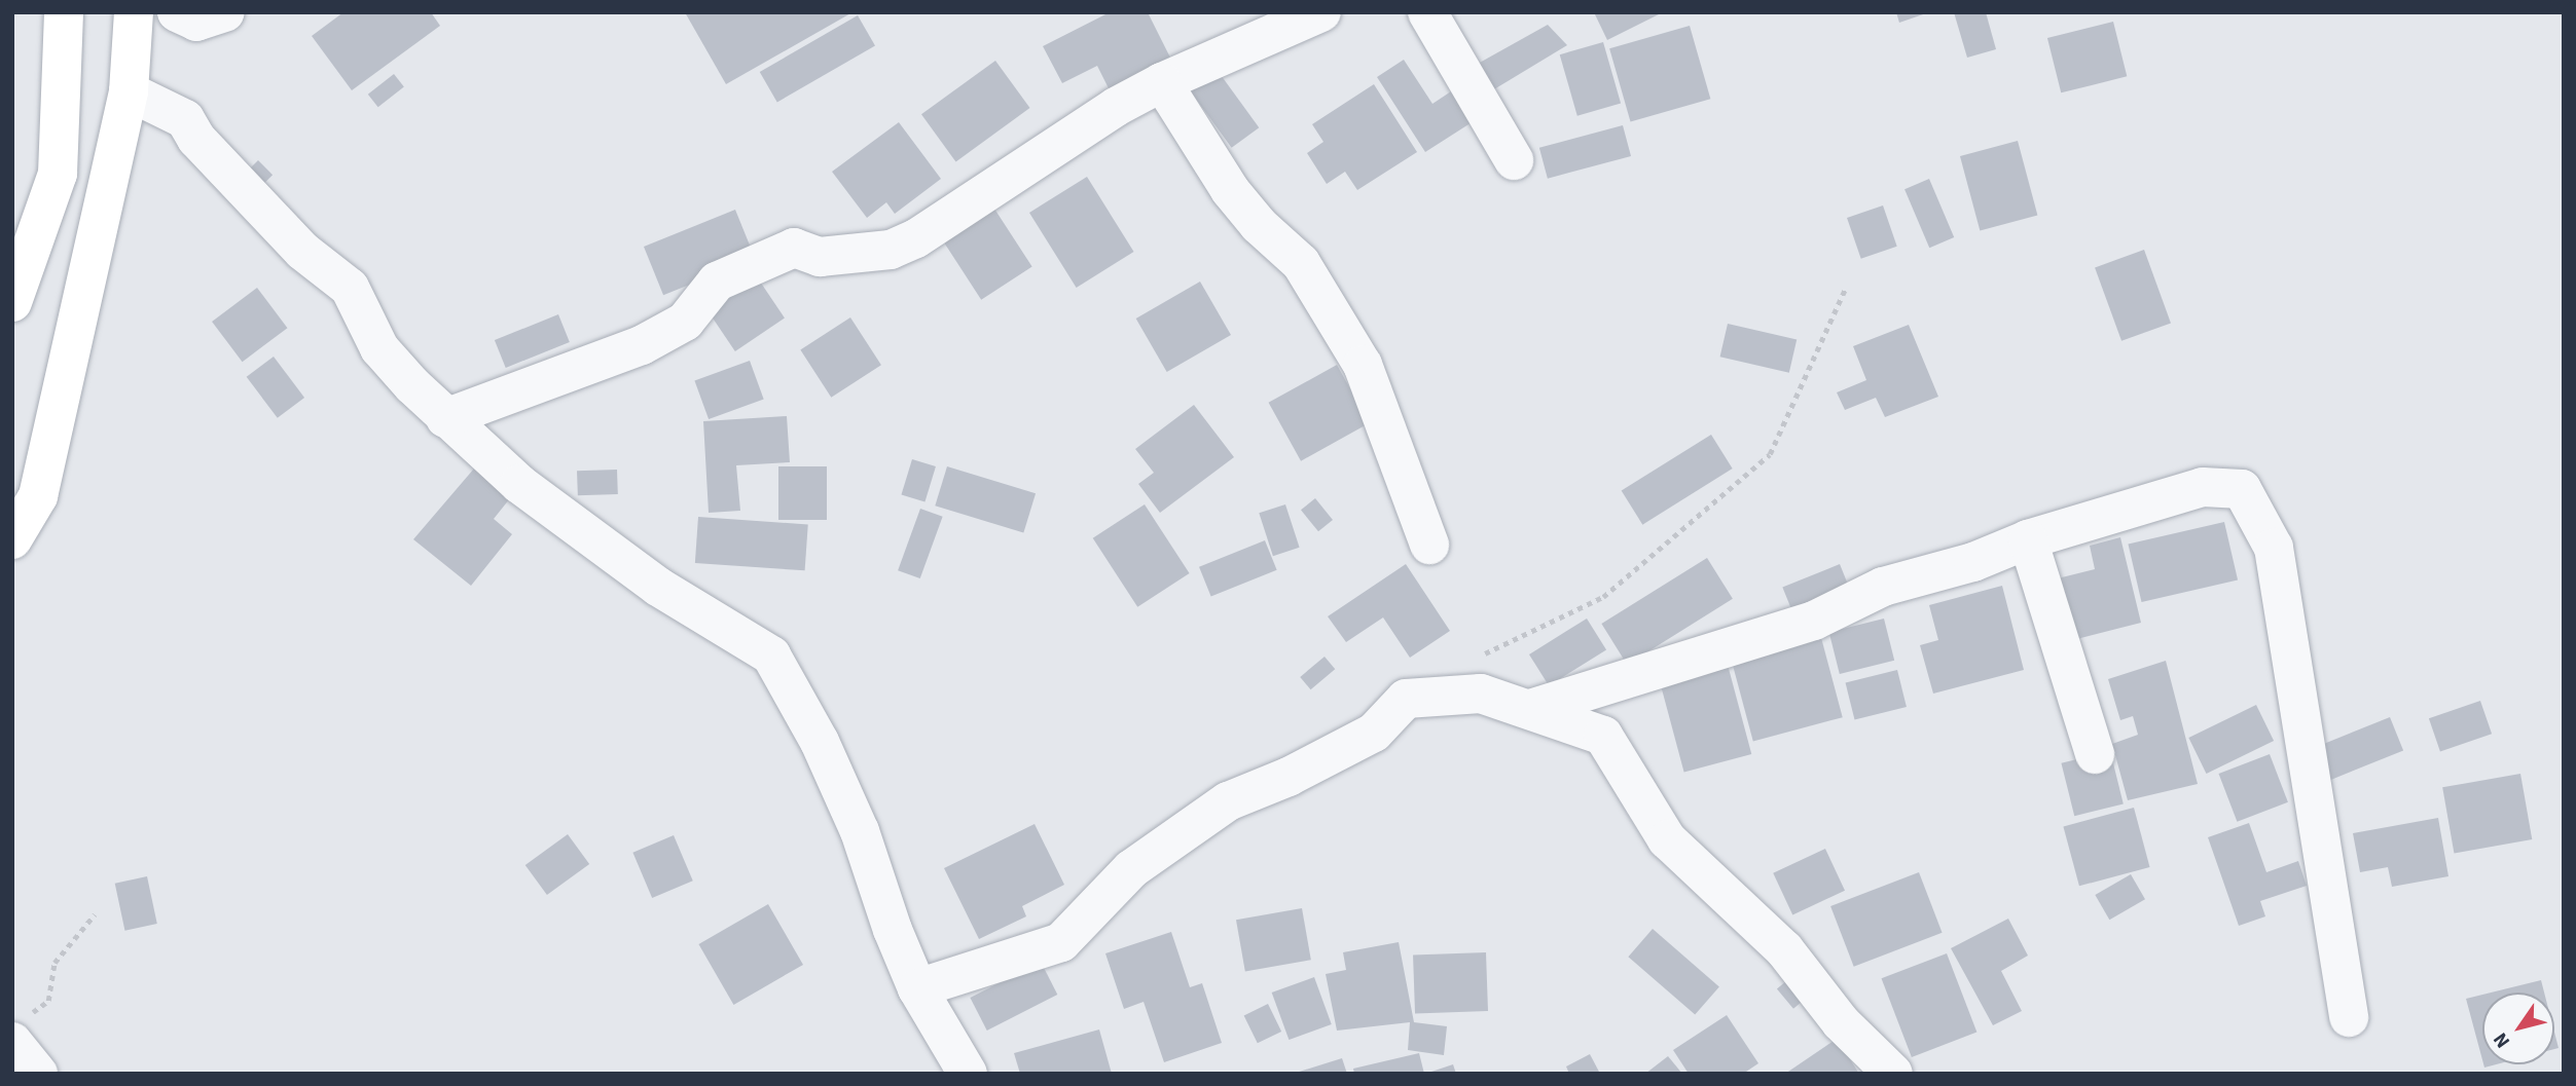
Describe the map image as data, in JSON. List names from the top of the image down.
{
  "north": "bottom left"
}
